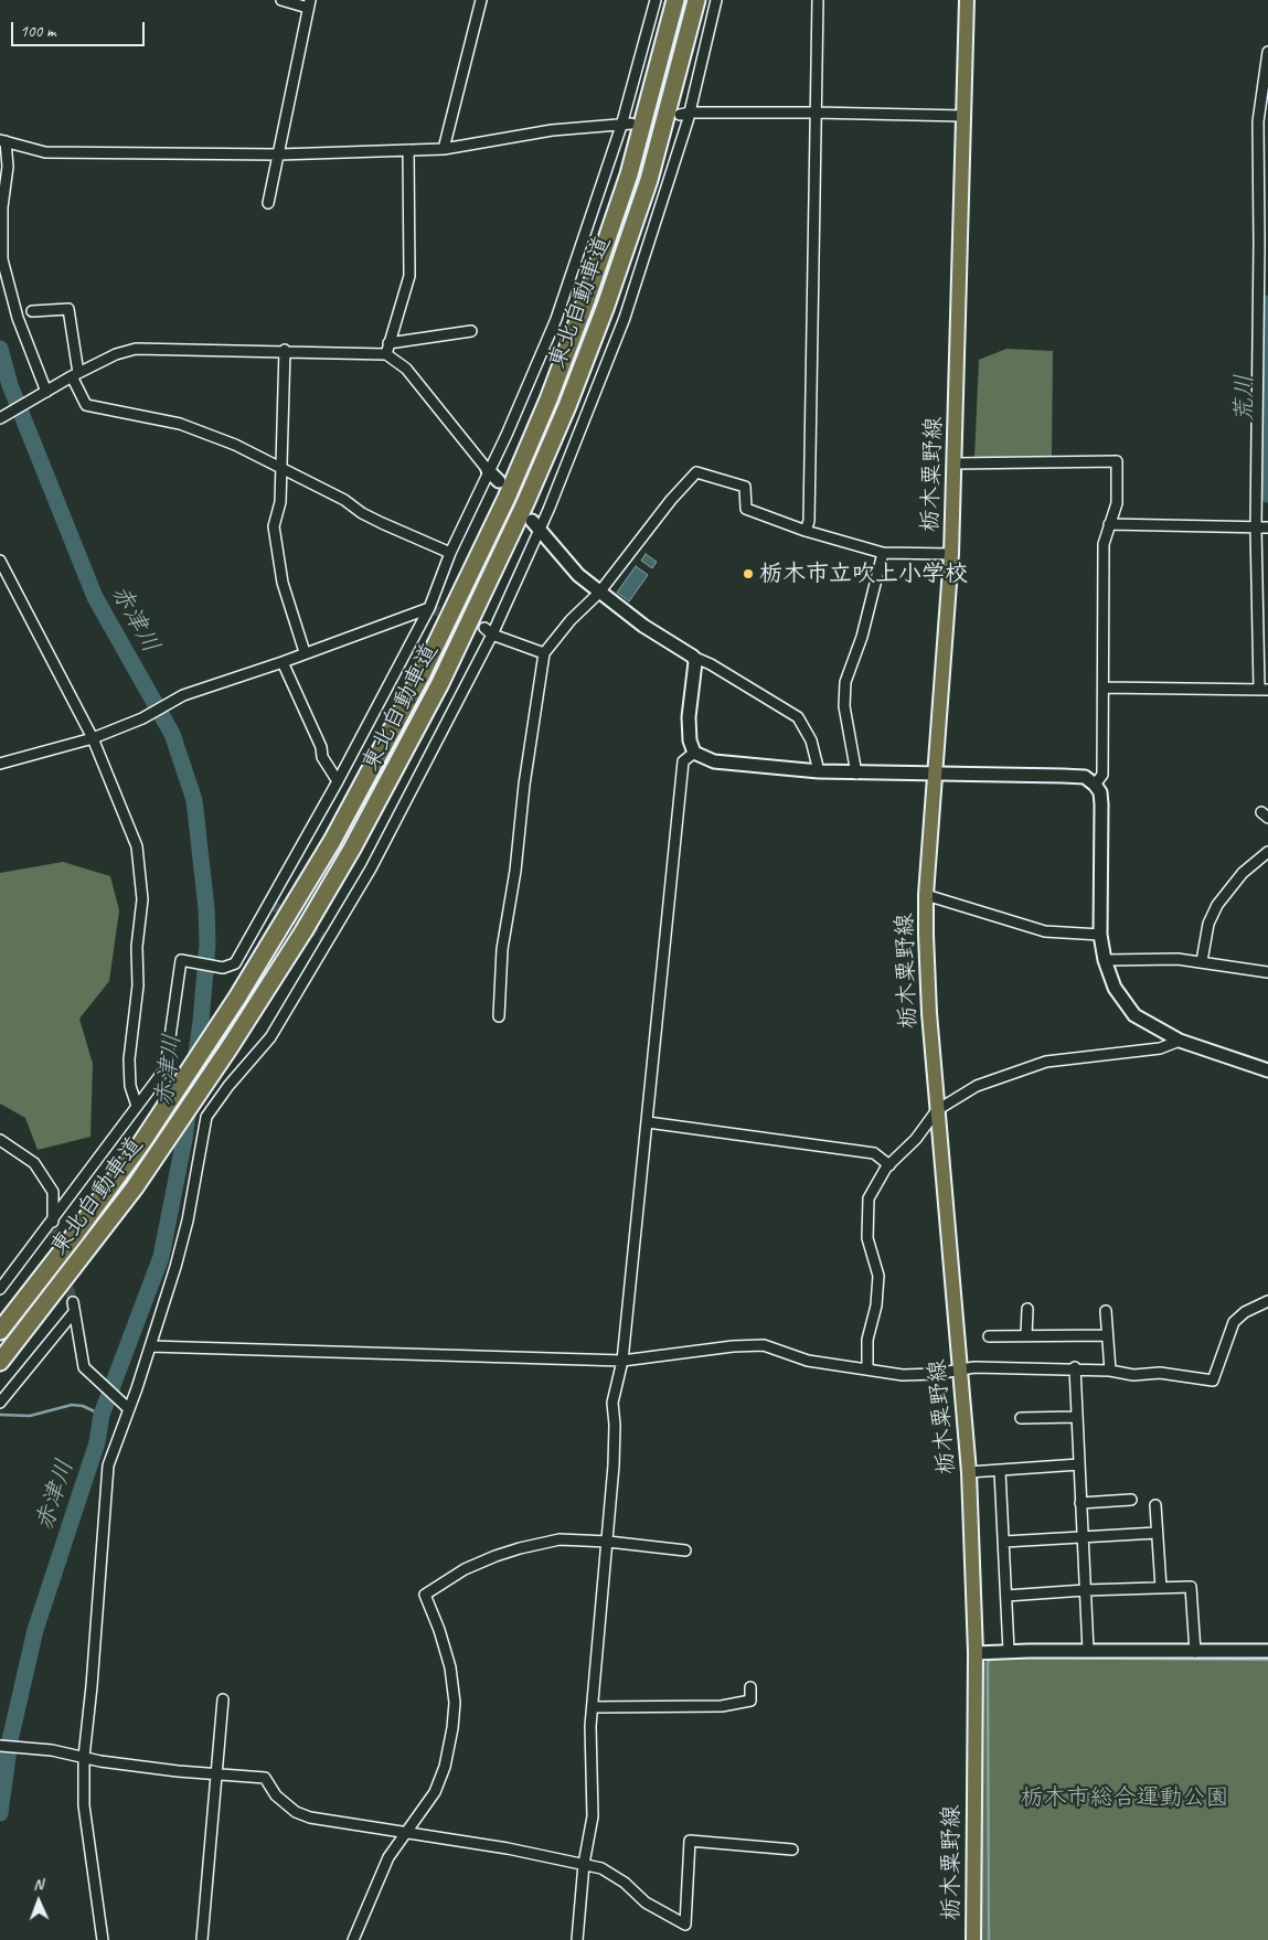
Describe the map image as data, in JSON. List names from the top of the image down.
{
  "streets": {
    "highway": ["東北自動車道"],
    "main road": ["栃木粟野線"]
  },
  "water": ["荒川", "赤津川"],
  "parks": ["栃木市総合運動公園"],
  "places": ["栃木市立吹上小学校"],
  "scale_bar": "100 m",
  "north": "top"
}
